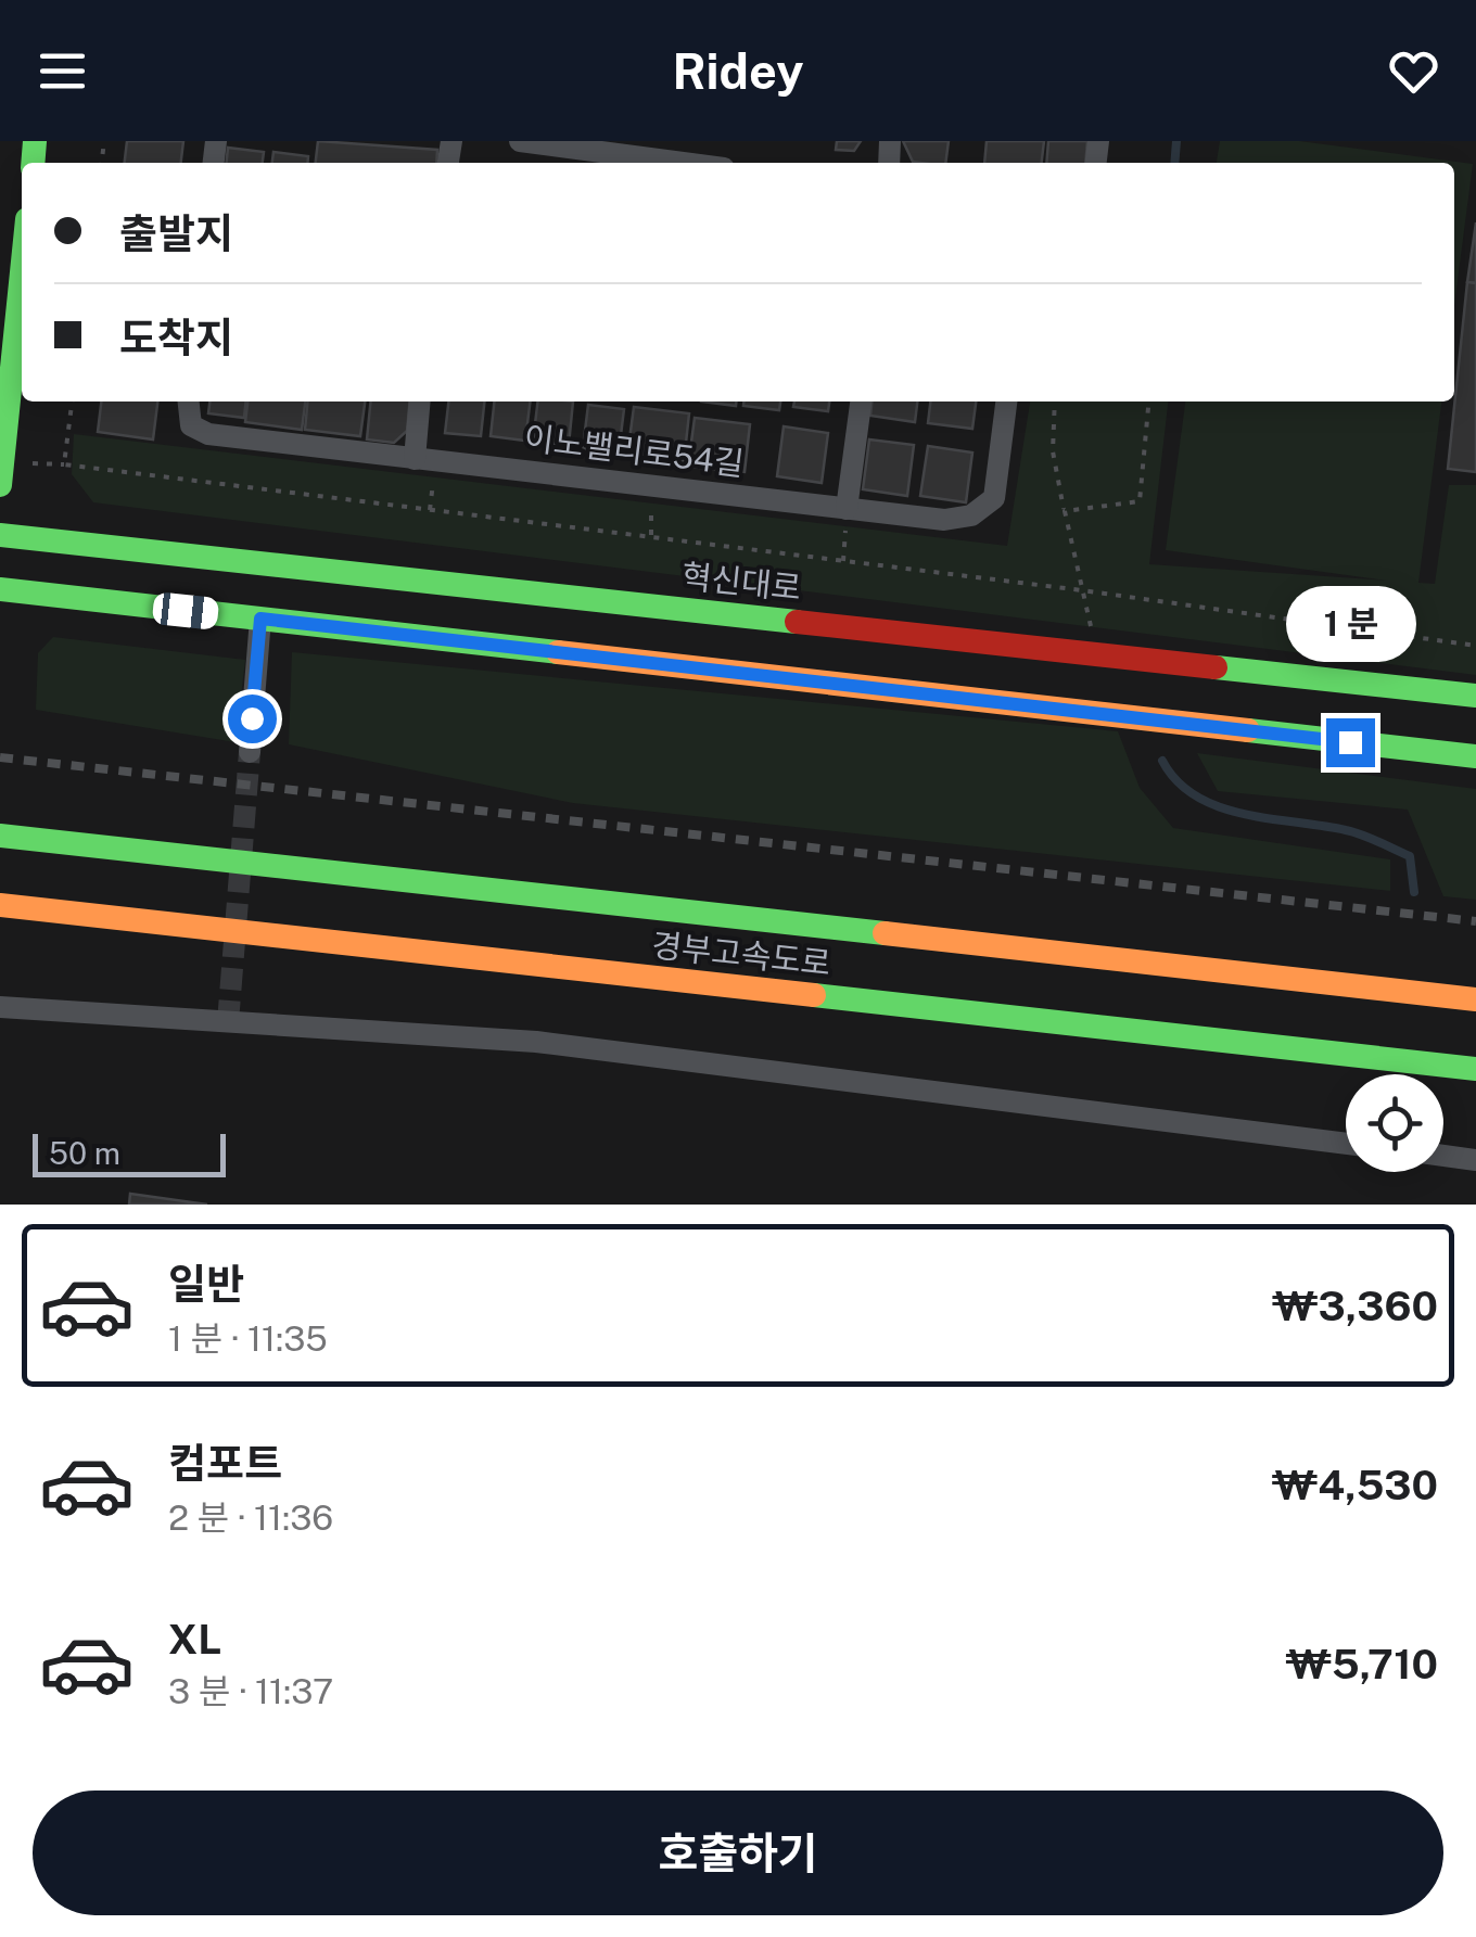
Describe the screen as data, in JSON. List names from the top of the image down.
{
  "streets": {
    "main road": ["혁신대로", "경부고속도로"],
    "street": ["이노밸리로54길"]
  },
  "scale_bar": "50 m",
  "page": {
    "header": "Ridey",
    "banner": ["출발지", "도착지"],
    "bubble": "1 분",
    "scale": "50 m",
    "list": [
      {
        "name": "일반",
        "note": "1 분 · 11:35",
        "value": "₩3,360"
      },
      {
        "name": "컴포트",
        "note": "2 분 · 11:36",
        "value": "₩4,530"
      },
      {
        "name": "XL",
        "note": "3 분 · 11:37",
        "value": "₩5,710"
      }
    ],
    "buttons": "호출하기"
  }
}
